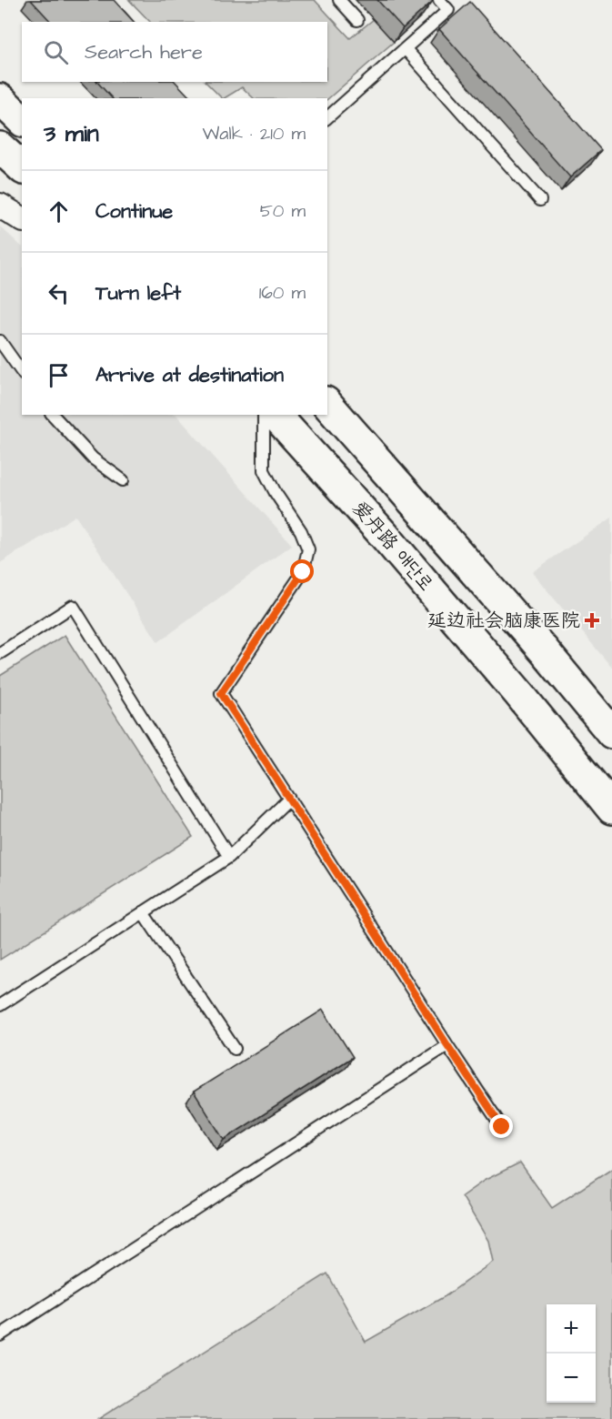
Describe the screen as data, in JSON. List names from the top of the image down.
{
  "streets": {
    "main road": ["爱丹路 애단로"]
  },
  "places": {
    "health": ["延边社会脑康医院"]
  },
  "page": {
    "search": "Search here",
    "heading": ["3 min", "Walk · 210 m"],
    "list": [
      ["Continue", "50 m"],
      ["Turn left", "160 m"],
      "Arrive at destination"
    ],
    "map_buttons": ["+", "−"]
  }
}
